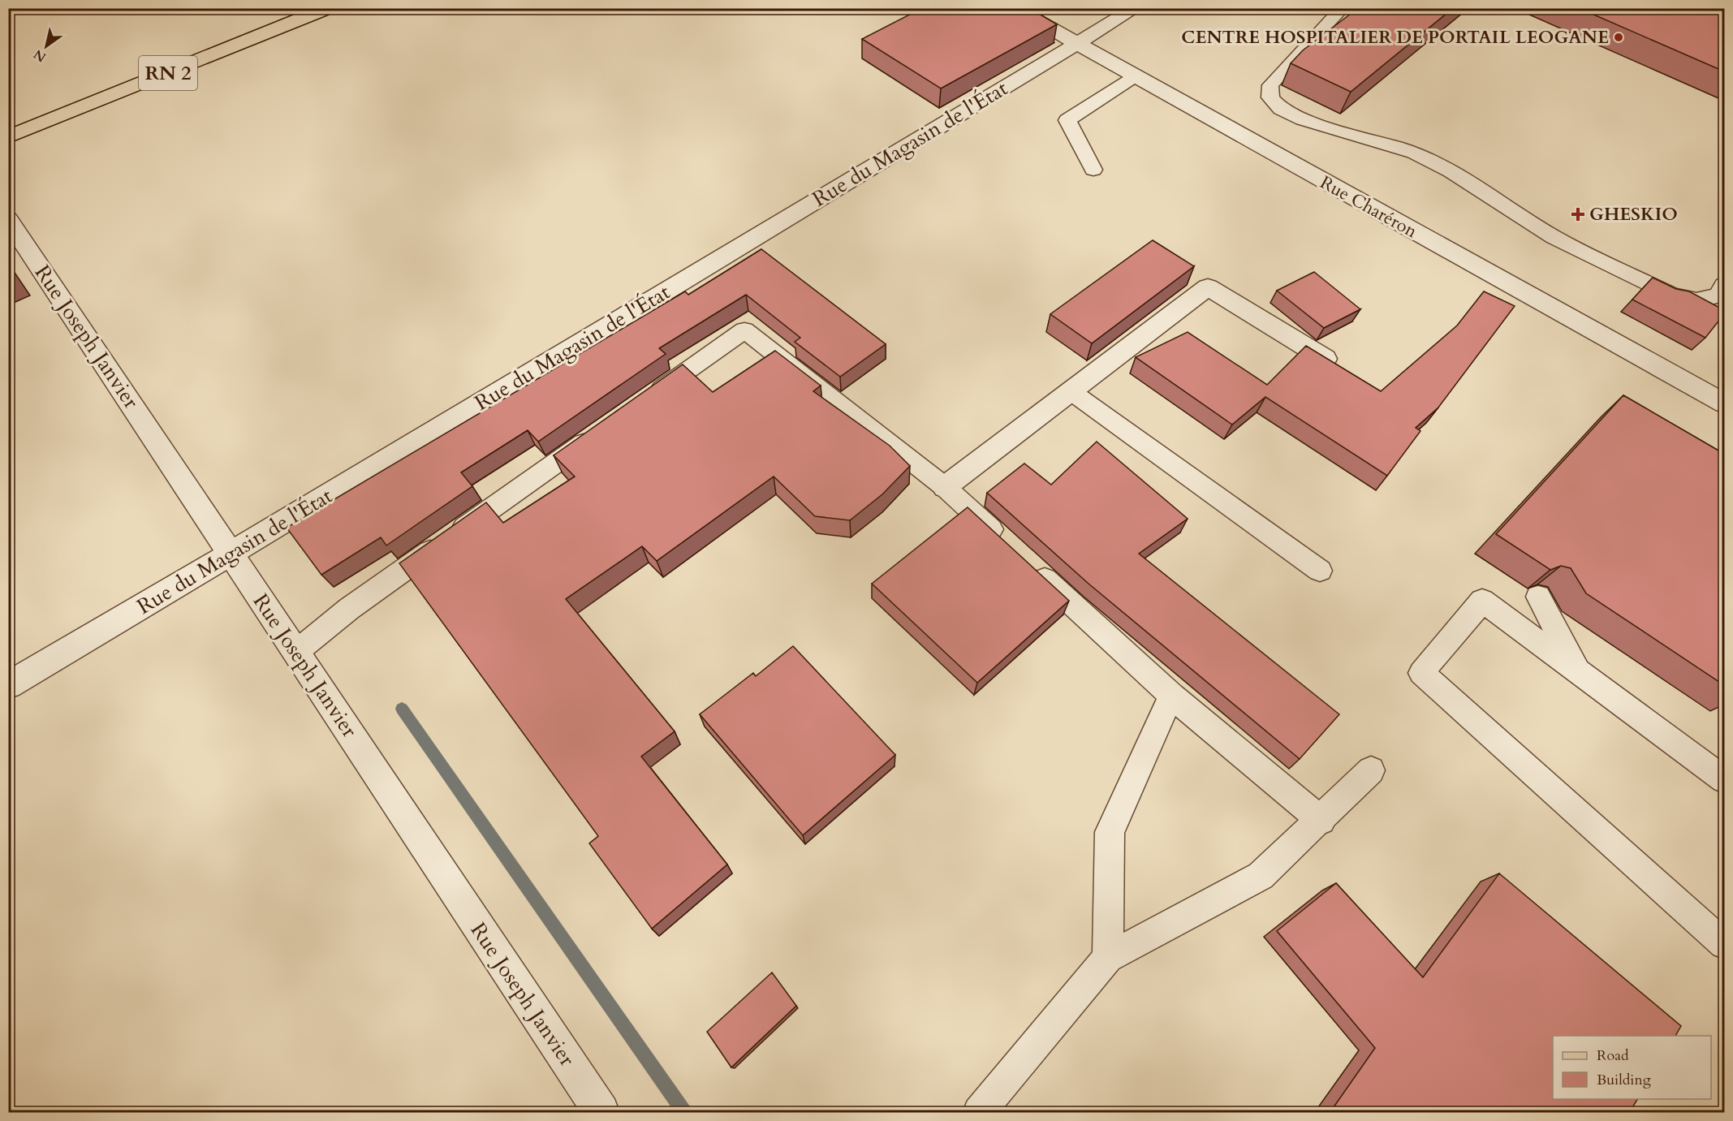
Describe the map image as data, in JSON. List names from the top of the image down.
{
  "streets": {
    "main road": ["RN 2"],
    "street": ["Rue du Magasin de l'État", "Rue Charéron", "Rue Joseph Janvier"]
  },
  "crossings": [
    ["Rue du Magasin de l'État", "Rue Charéron"],
    ["Rue du Magasin de l'État", "Rue Joseph Janvier"]
  ],
  "places": {
    "other": ["CENTRE HOSPITALIER DE PORTAIL LEOGANE"],
    "health": ["GHESKIO"]
  },
  "legend": ["Road", "Building"],
  "north": "bottom left"
}
